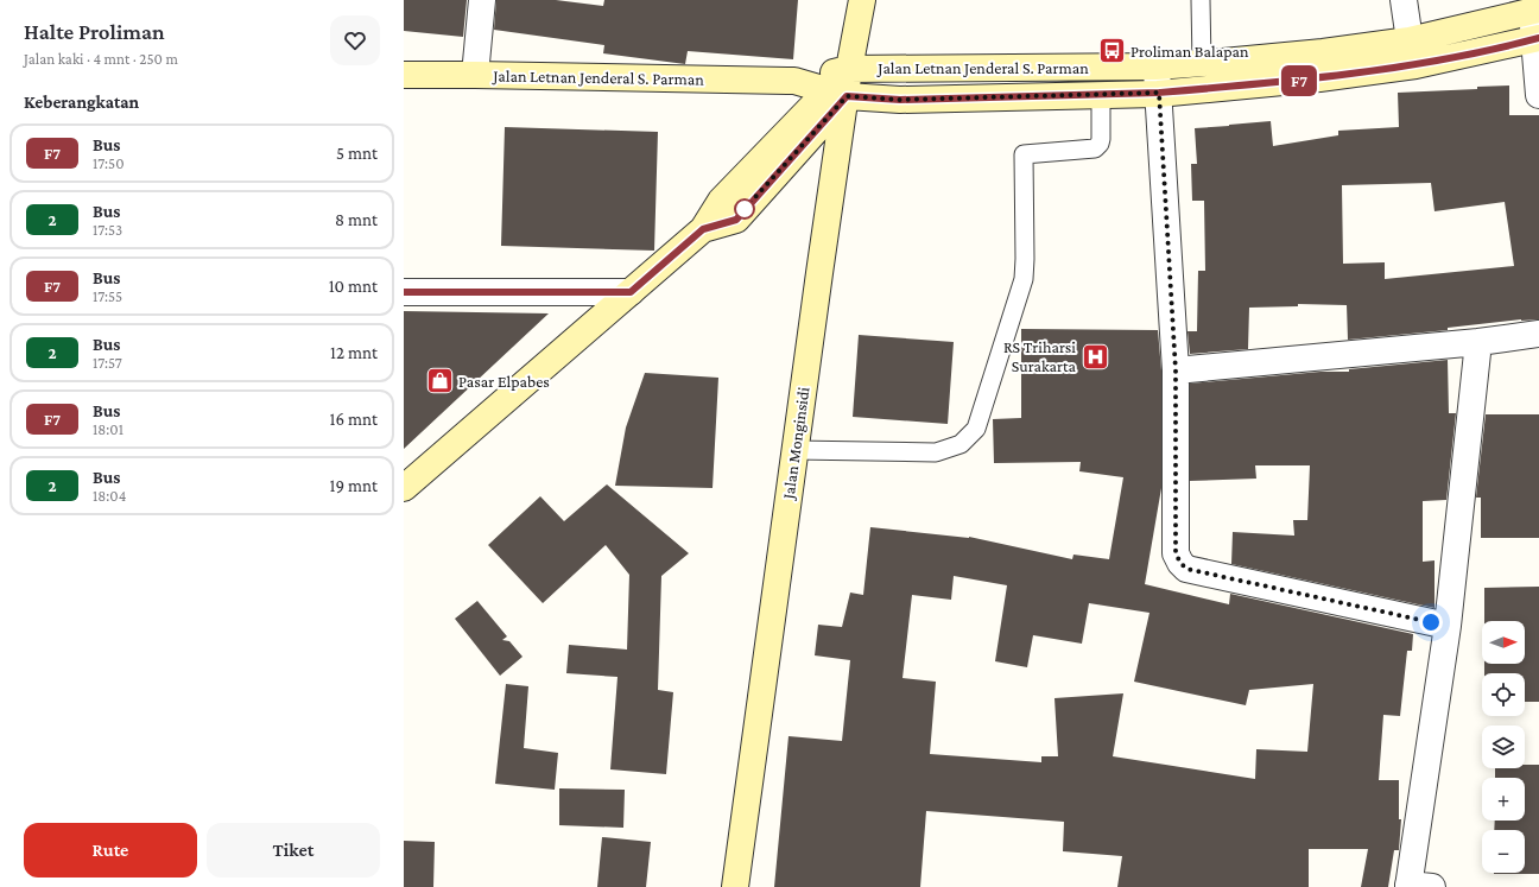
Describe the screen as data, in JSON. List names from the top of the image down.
{
  "streets": {
    "main road": ["Jalan Letnan Jenderal S. Parman", "Jalan Monginsidi"]
  },
  "crossings": [
    ["Jalan Letnan Jenderal S. Parman", "Jalan Monginsidi"]
  ],
  "places": {
    "bus stop": ["Proliman Balapan"],
    "hospital": ["RS Triharsi Surakarta"],
    "shop": ["Pasar Elpabes"]
  },
  "lines": ["bus line F7"],
  "north": "right",
  "page": {
    "heading": [
      ["Halte Proliman", "Jalan kaki · 4 mnt · 250 m"],
      "Keberangkatan"
    ],
    "on_map": "F7",
    "list": [
      {
        "mark": "F7",
        "name": "Bus",
        "note": "17:50",
        "value": "5 mnt"
      },
      {
        "mark": "2",
        "name": "Bus",
        "note": "17:53",
        "value": "8 mnt"
      },
      {
        "mark": "F7",
        "name": "Bus",
        "note": "17:55",
        "value": "10 mnt"
      },
      {
        "mark": "2",
        "name": "Bus",
        "note": "17:57",
        "value": "12 mnt"
      },
      {
        "mark": "F7",
        "name": "Bus",
        "note": "18:01",
        "value": "16 mnt"
      },
      {
        "mark": "2",
        "name": "Bus",
        "note": "18:04",
        "value": "19 mnt"
      }
    ],
    "map_buttons": ["+", "−"],
    "buttons": ["Rute", "Tiket"]
  }
}
